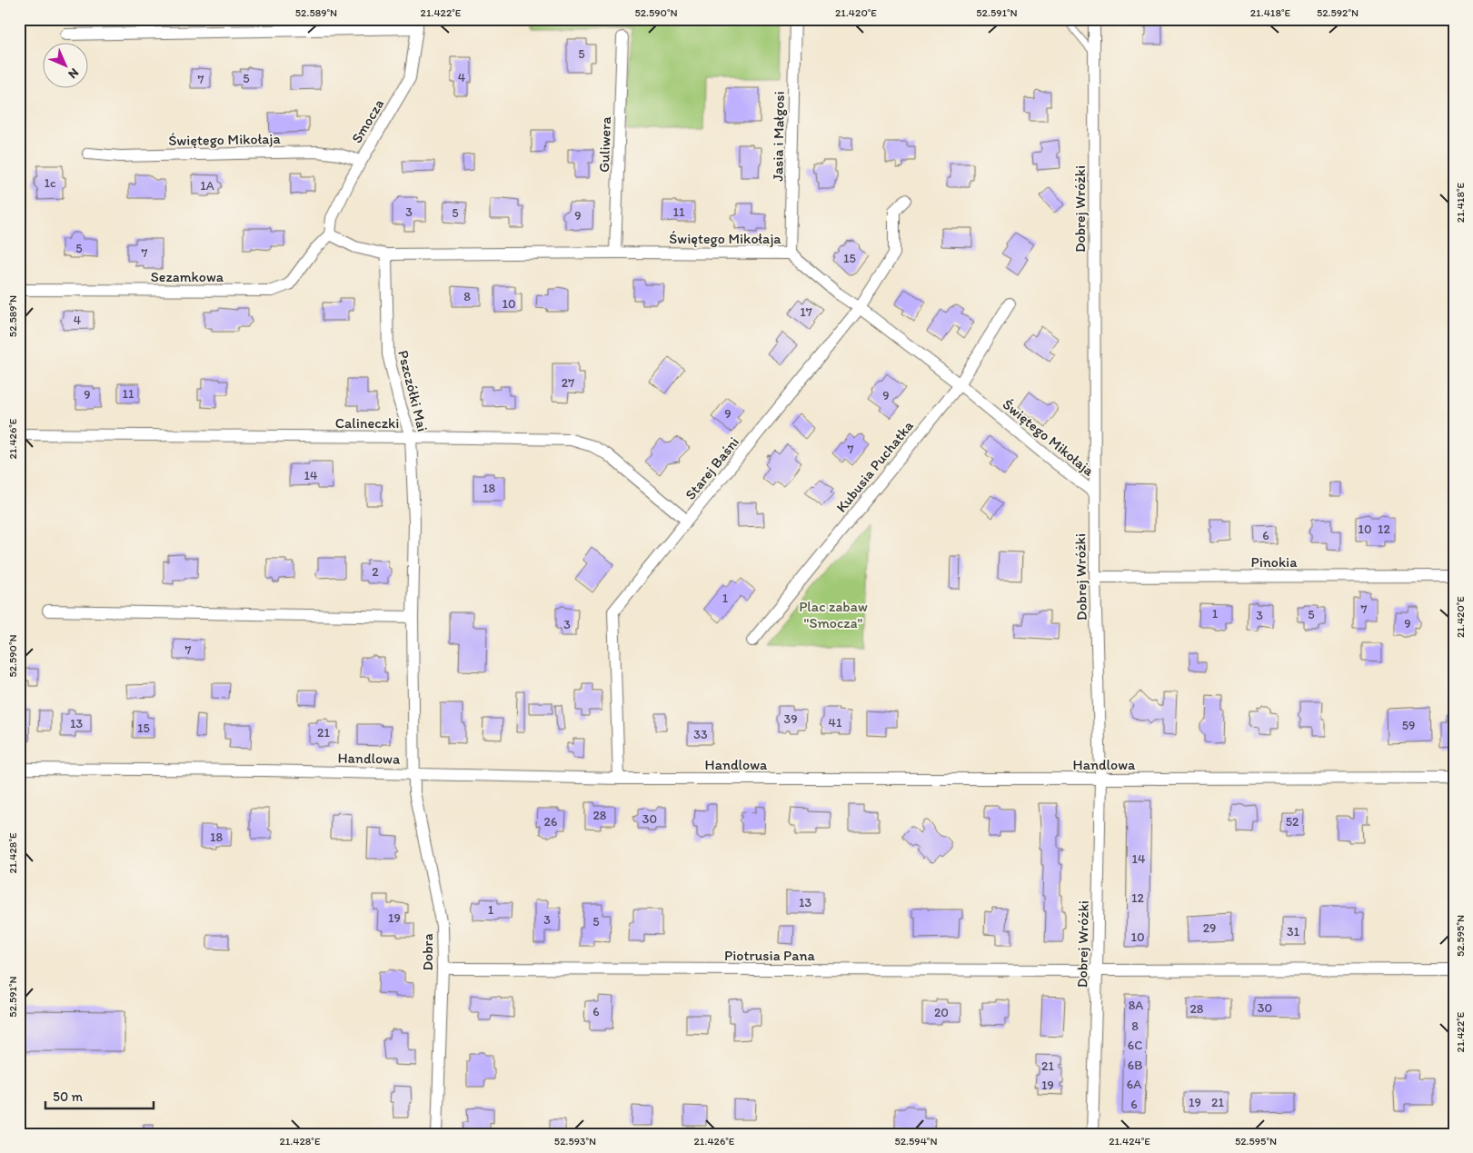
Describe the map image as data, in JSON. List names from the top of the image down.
{
  "streets": {
    "street": [
      "Smocza",
      "Jasia i Małgosi",
      "Świętego Mikołaja",
      "Guliwera",
      "Dobrej Wróżki",
      "Sezamkowa",
      "Pszczółki Mai",
      "Calineczki",
      "Kubusia Puchatka",
      "Starej Baśni",
      "Pinokia",
      "Handlowa",
      "Dobra",
      "Piotrusia Pana"
    ]
  },
  "crossings": [
    ["Smocza", "Świętego Mikołaja"],
    ["Smocza", "Sezamkowa"],
    ["Jasia i Małgosi", "Świętego Mikołaja"],
    ["Świętego Mikołaja", "Guliwera"],
    ["Świętego Mikołaja", "Dobrej Wróżki"],
    ["Świętego Mikołaja", "Sezamkowa"],
    ["Świętego Mikołaja", "Pszczółki Mai"],
    ["Świętego Mikołaja", "Kubusia Puchatka"],
    ["Świętego Mikołaja", "Starej Baśni"],
    ["Dobrej Wróżki", "Pinokia"],
    ["Dobrej Wróżki", "Handlowa"],
    ["Dobrej Wróżki", "Piotrusia Pana"],
    ["Pszczółki Mai", "Calineczki"],
    ["Pszczółki Mai", "Handlowa"],
    ["Pszczółki Mai", "Dobra"],
    ["Calineczki", "Starej Baśni"],
    ["Starej Baśni", "Handlowa"],
    ["Handlowa", "Dobra"],
    ["Dobra", "Piotrusia Pana"]
  ],
  "parks": ["Plac zabaw \"Smocza\""],
  "house_numbers": [
    "5",
    "4",
    "5",
    "7",
    "1c",
    "1A",
    "3",
    "11",
    "5",
    "9",
    "5",
    "7",
    "15",
    "8",
    "10",
    "17",
    "4",
    "27",
    "11",
    "9",
    "9",
    "9",
    "7",
    "14",
    "18",
    "10",
    "12",
    "6",
    "2",
    "1",
    "7",
    "1",
    "5",
    "3",
    "9",
    "3",
    "7",
    "39",
    "41",
    "13",
    "59",
    "15",
    "21",
    "33",
    "28",
    "30",
    "26",
    "52",
    "18",
    "14",
    "12",
    "13",
    "1",
    "19",
    "3",
    "5",
    "29",
    "31",
    "10",
    "8A",
    "30",
    "28",
    "6",
    "20",
    "8",
    "6C",
    "6B",
    "21",
    "6A",
    "19",
    "19",
    "21",
    "6"
  ],
  "scale_bar": "50 m",
  "north": "bottom right",
  "coordinates": [
    "52.589°N",
    "21.422°E",
    "52.590°N",
    "21.420°E",
    "52.591°N",
    "21.418°E",
    "52.592°N",
    "21.426°E",
    "21.428°E",
    "52.595°N",
    "52.593°N",
    "52.594°N",
    "21.424°E"
  ]
}
